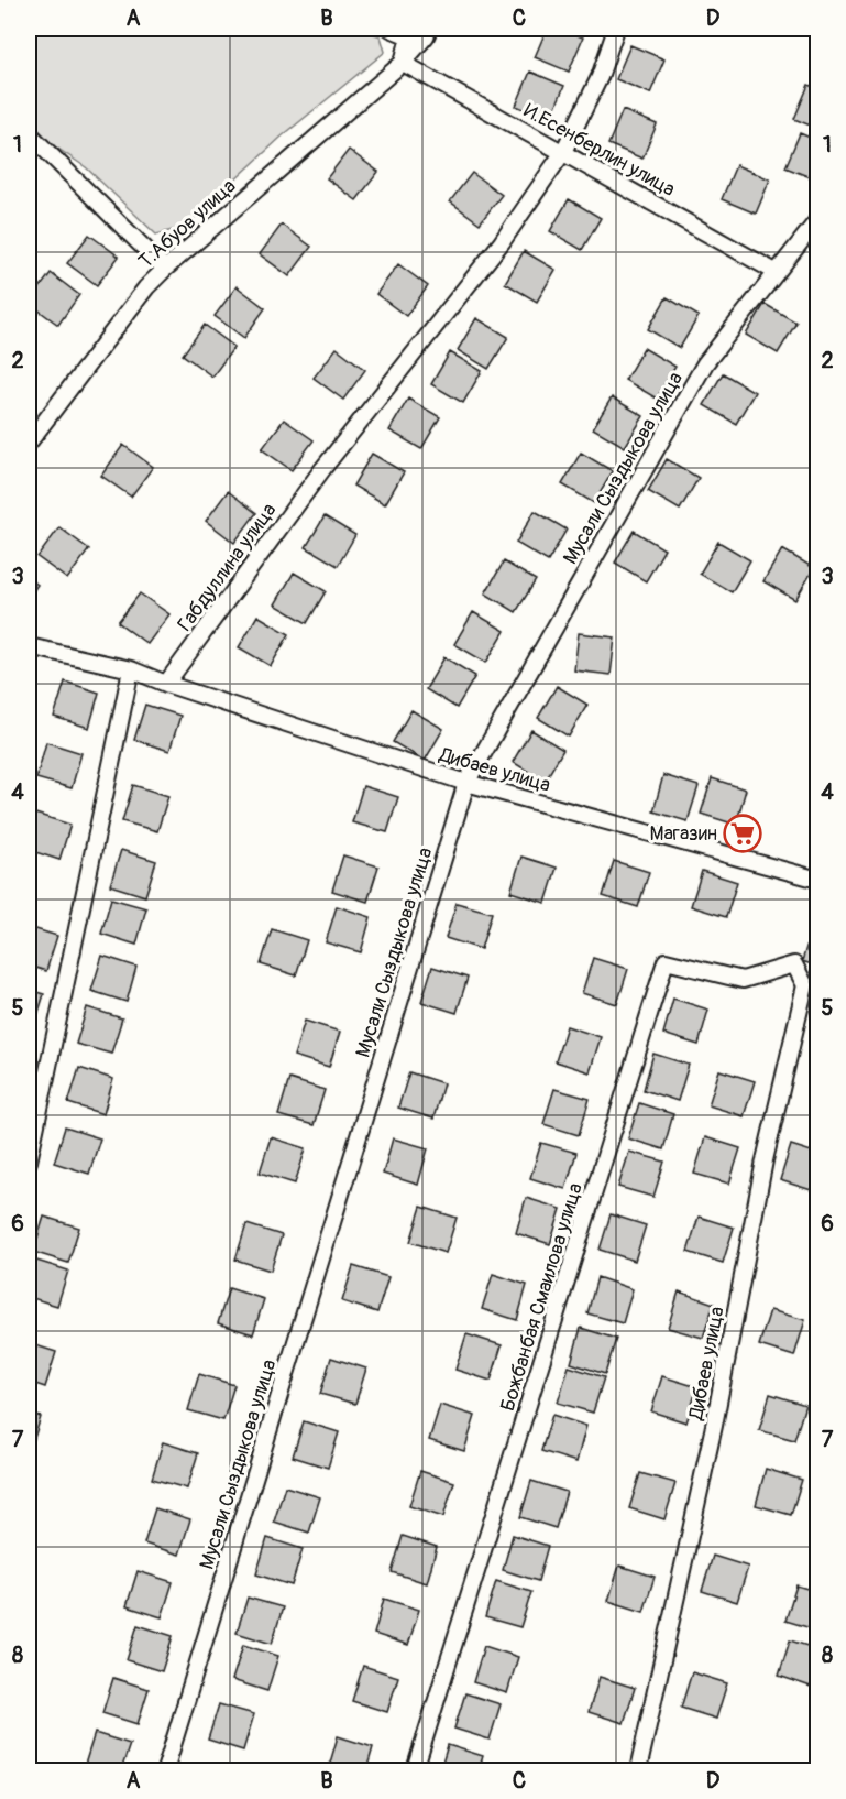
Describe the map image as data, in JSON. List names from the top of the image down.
{
  "streets": {
    "street": [
      "И.Есенберлин улица",
      "Т.Абуов улица",
      "Мусали Сыздыкова улица",
      "Габдуллина улица",
      "Дибаев улица",
      "Божбанбая Смаилова улица"
    ]
  },
  "crossings": [
    ["И.Есенберлин улица", "Т.Абуов улица"],
    ["И.Есенберлин улица", "Мусали Сыздыкова улица"],
    ["И.Есенберлин улица", "Габдуллина улица"],
    ["Мусали Сыздыкова улица", "Дибаев улица"],
    ["Габдуллина улица", "Дибаев улица"],
    ["Дибаев улица", "Божбанбая Смаилова улица"]
  ],
  "places": {
    "supermarket": ["Магазин"]
  },
  "grid": {
    "columns": [
      "A",
      "B",
      "C",
      "D"
    ],
    "rows": [
      "1",
      "2",
      "3",
      "4",
      "5",
      "6",
      "7",
      "8"
    ]
  }
}
